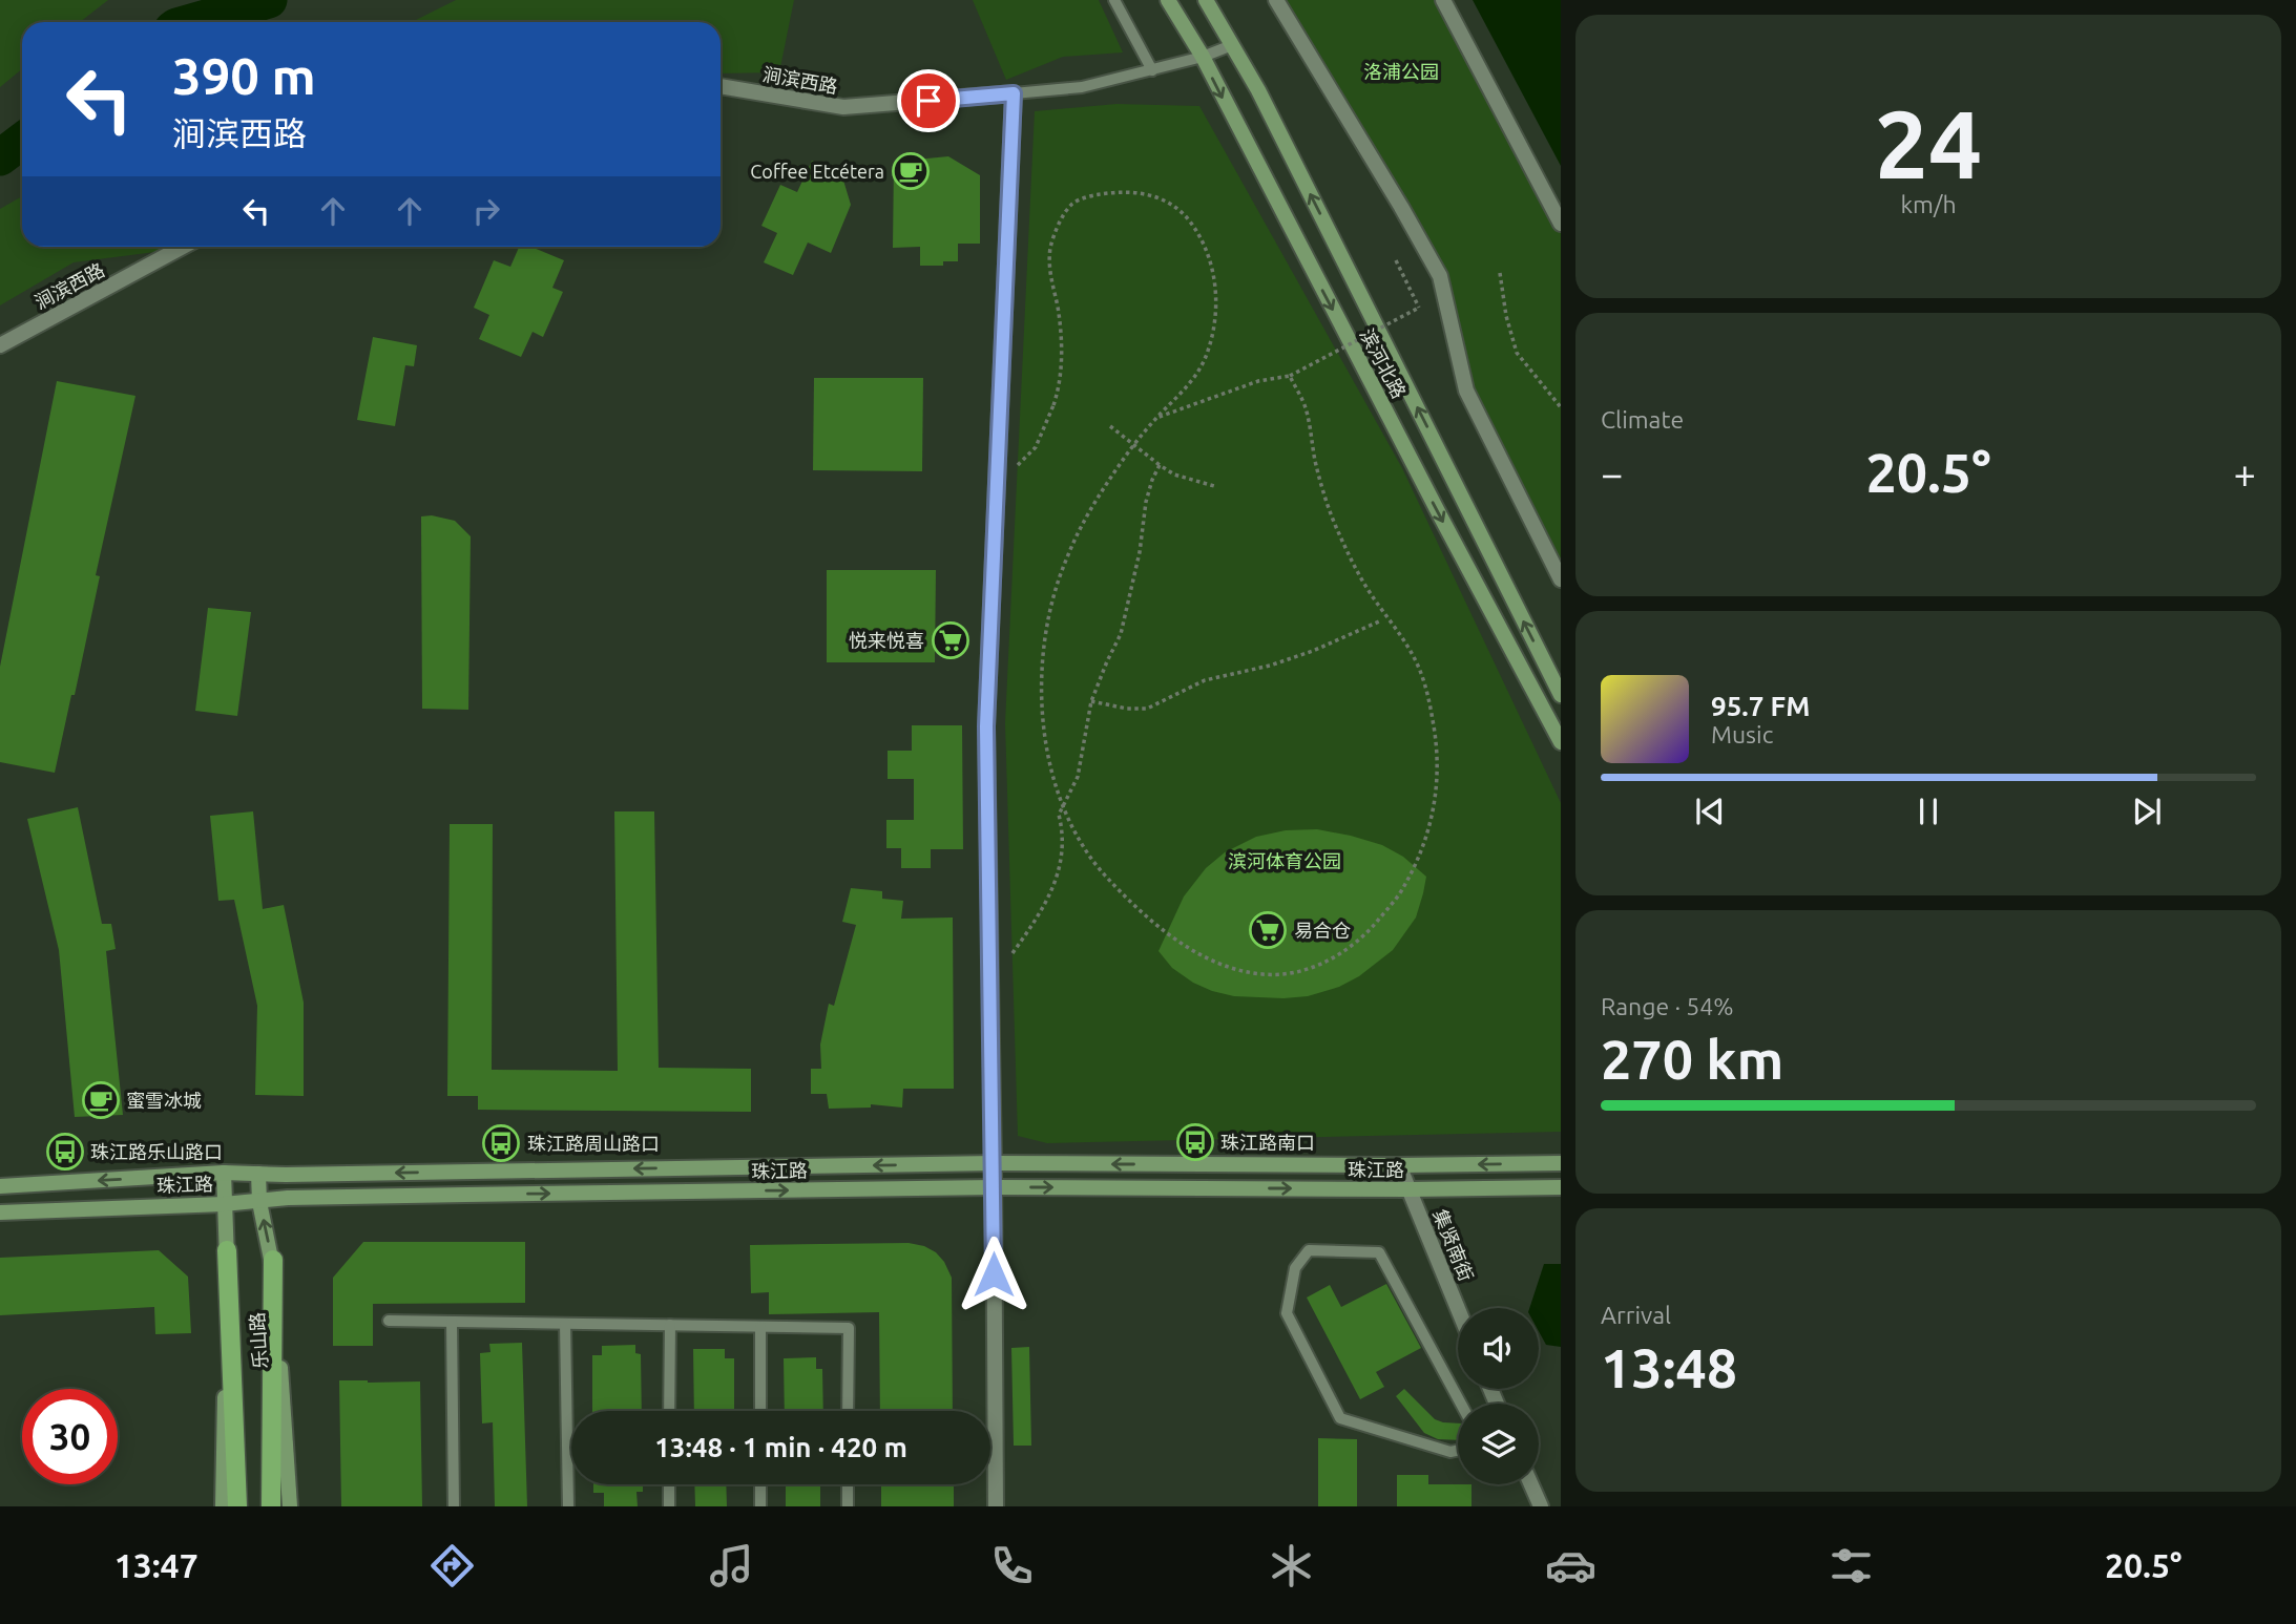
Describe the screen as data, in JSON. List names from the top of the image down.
{
  "streets": {
    "main road": ["滨河北路", "珠江路", "乐山路"],
    "street": ["涧滨西路", "集贤南街"]
  },
  "crossings": [
    ["珠江路", "集贤南街"],
    ["珠江路", "乐山路"]
  ],
  "parks": ["洛浦公园", "滨河体育公园"],
  "places": {
    "cafe": ["Coffee Etcétera", "蜜雪冰城"],
    "supermarket": ["悦来悦喜", "易合仓"],
    "bus stop": ["珠江路南口", "珠江路周山路口", "珠江路乐山路口"]
  },
  "page": {
    "tile": [
      ["24", "km/h"],
      "Climate",
      ["Range · 54%", "270 km"],
      ["Arrival", "13:48"]
    ],
    "turn": ["390 m", "涧滨西路"],
    "heat": ["−", "20.5°", "+"],
    "song": ["95.7 FM", "Music"],
    "limit": "30",
    "trip": "13:48 · 1 min · 420 m",
    "tabs": ["13:47", "20.5°"]
  }
}
